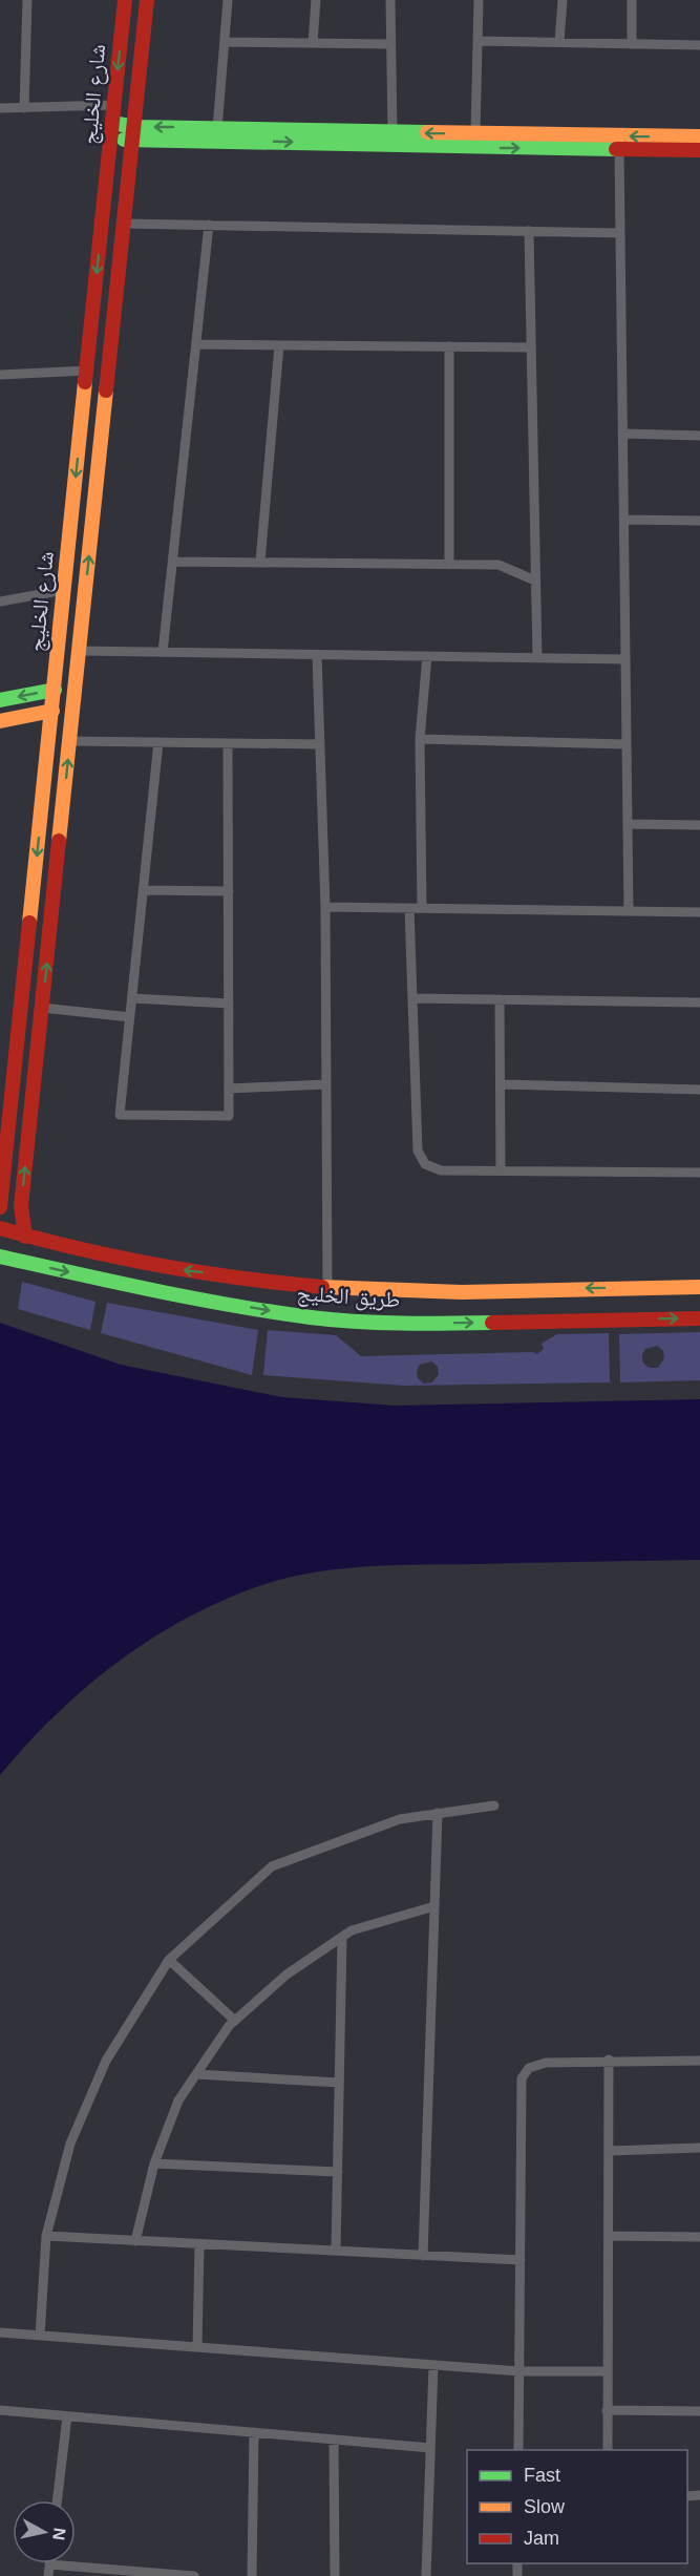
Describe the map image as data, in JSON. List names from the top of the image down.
{
  "streets": {
    "street": ["شارع الخليج", "طريق الخليج"]
  },
  "legend": ["Fast", "Slow", "Jam"],
  "north": "right"
}
